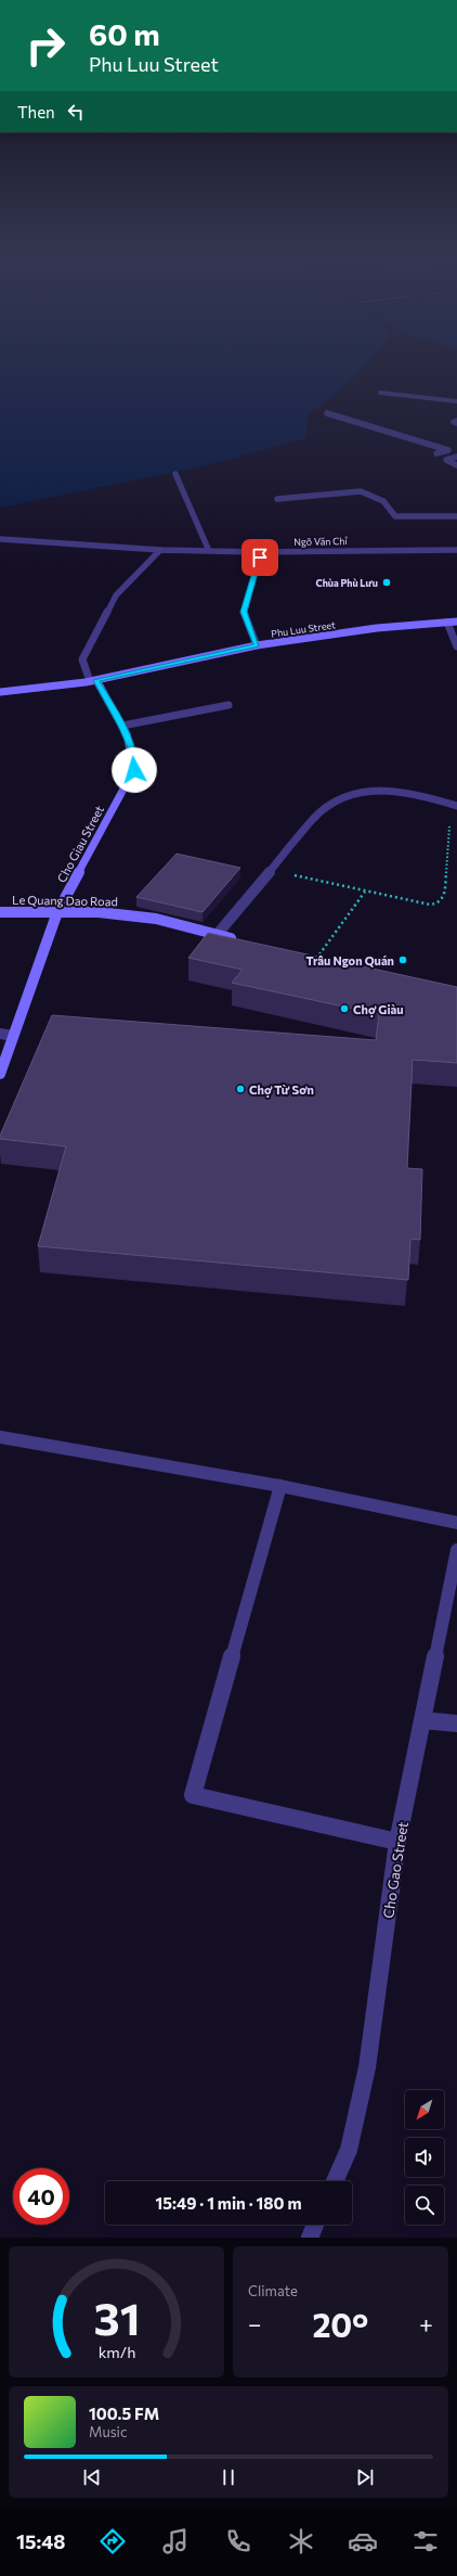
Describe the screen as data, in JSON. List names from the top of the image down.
{
  "streets": {
    "main road": ["Phu Luu Street", "Cho Giau Street", "Le Quang Dao Road"],
    "street": ["Ngõ Văn Chỉ", "Cho Gao Street"]
  },
  "crossings": [
    ["Phu Luu Street", "Cho Giau Street"],
    ["Cho Giau Street", "Le Quang Dao Road"]
  ],
  "places": [
    "Chùa Phù Lưu",
    "Trâu Ngon Quán",
    "Chợ Giàu",
    "Chợ Từ Sơn"
  ],
  "north": "bottom left",
  "page": {
    "turn": ["60 m", "Phu Luu Street"],
    "then": "Then",
    "limit": "40",
    "trip": "15:49 · 1 min · 180 m",
    "tile": "Climate",
    "heat": ["−", "20°", "+"],
    "song": ["100.5 FM", "Music"],
    "tabs": "15:48",
    "gauge": ["31", "km/h"]
  }
}
